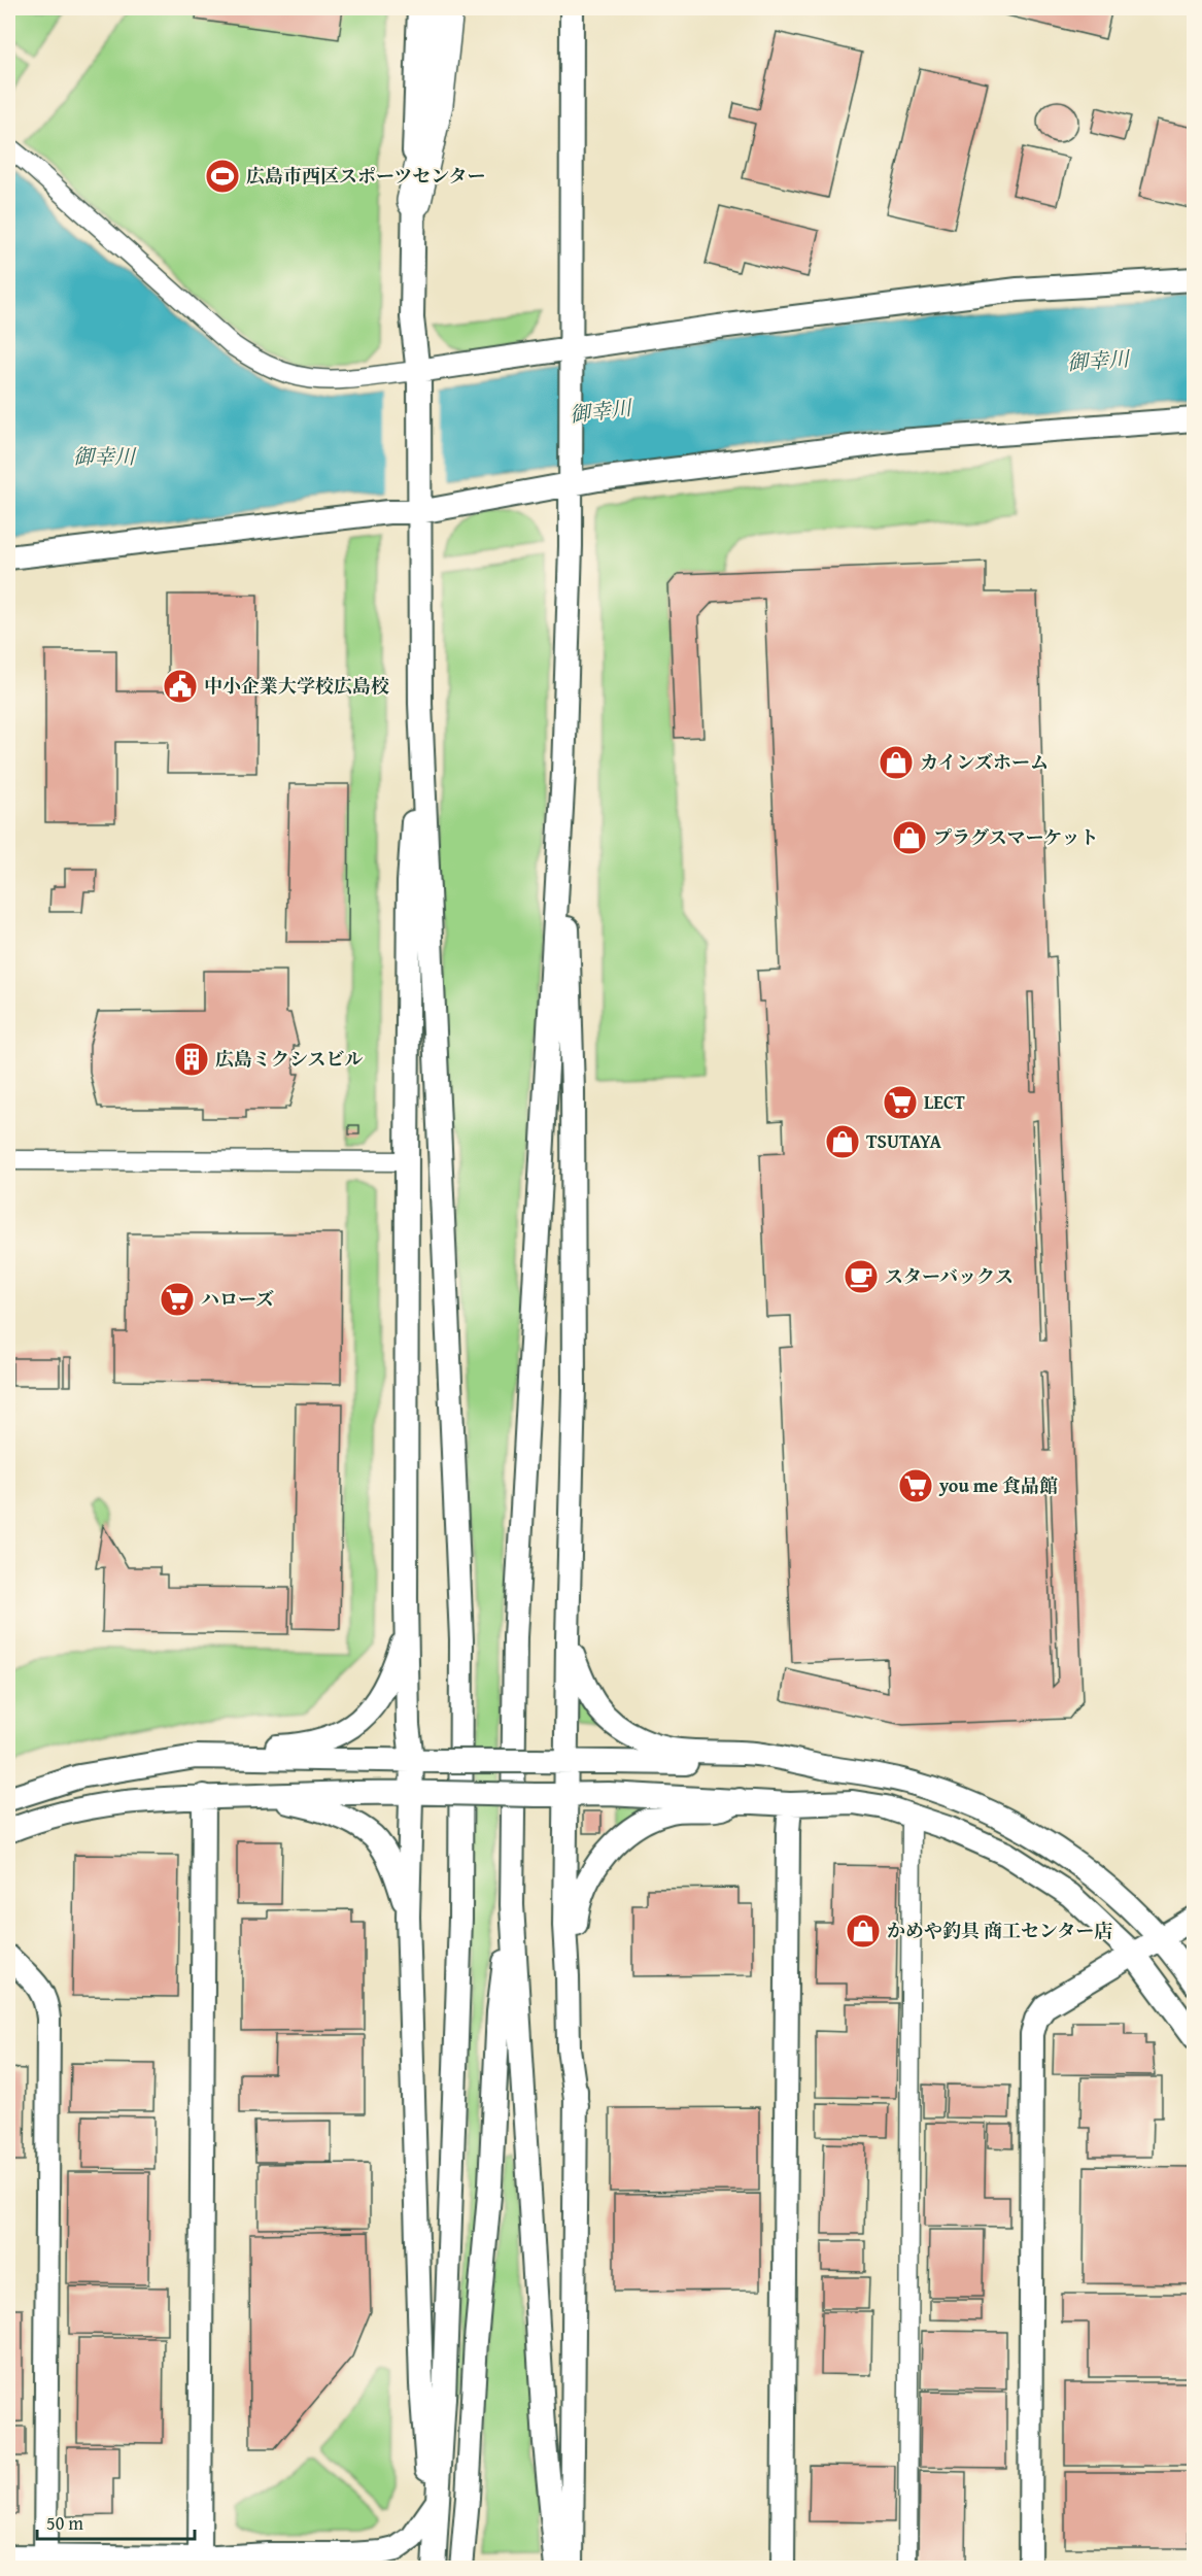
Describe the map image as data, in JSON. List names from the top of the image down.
{
  "water": ["御幸川"],
  "places": {
    "sports": ["広島市西区スポーツセンター"],
    "public building": ["中小企業大学校広島校"],
    "shop": [
      "カインズホーム",
      "プラグスマーケット",
      "TSUTAYA",
      "かめや釣具 商工センター店"
    ],
    "building": ["広島ミクシスビル"],
    "supermarket": ["LECT", "ハローズ", "you me 食品館"],
    "cafe": ["スターバックス"]
  },
  "scale_bar": "50 m"
}
